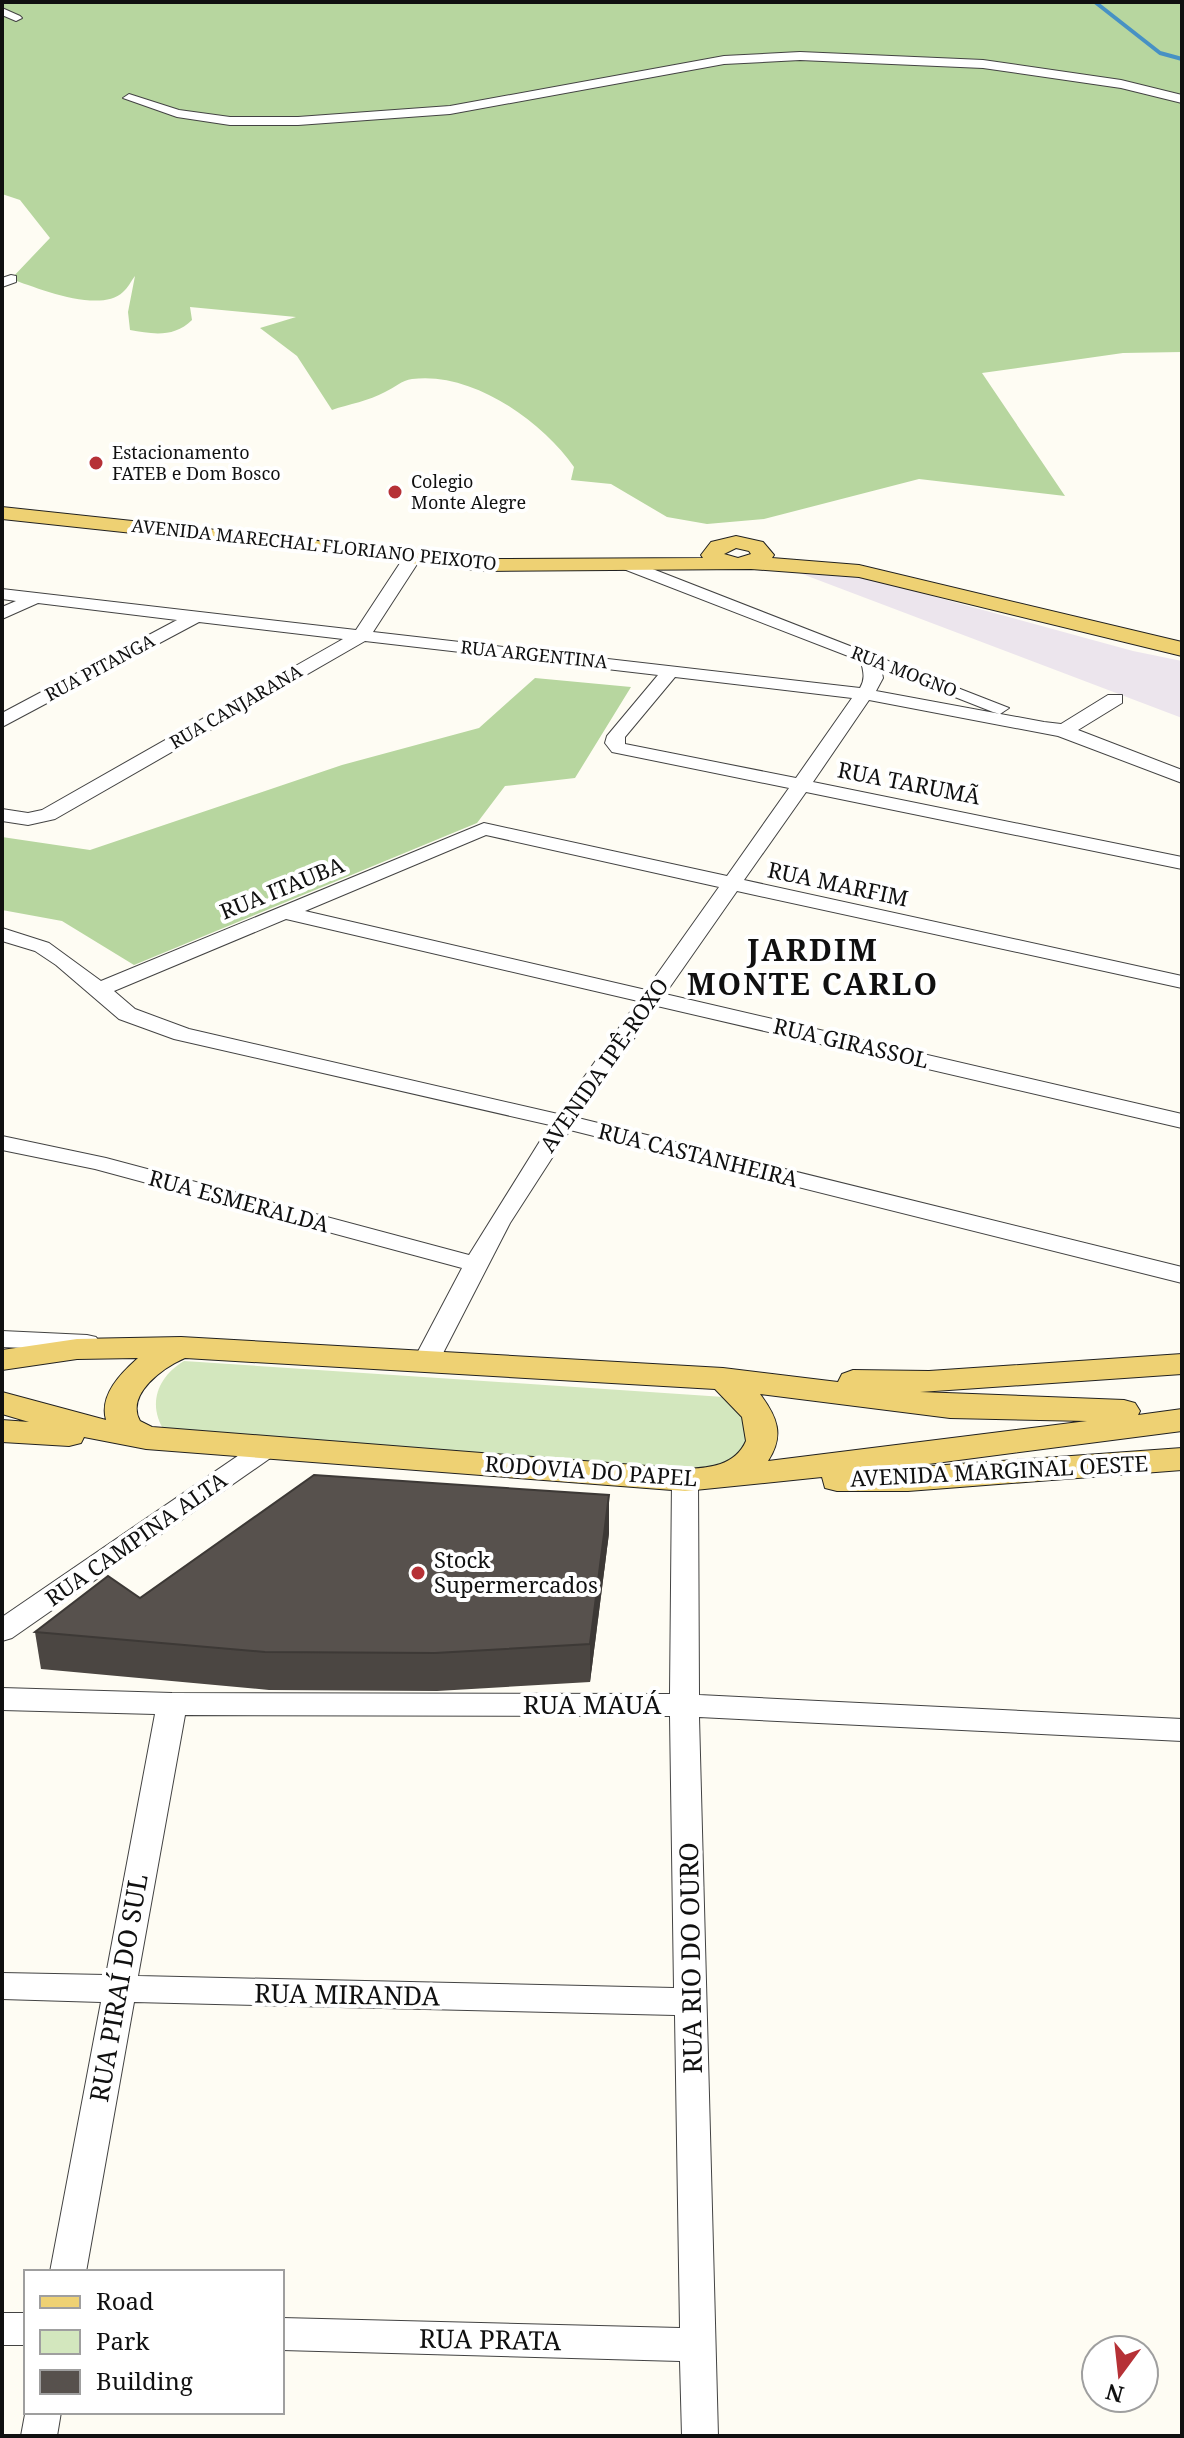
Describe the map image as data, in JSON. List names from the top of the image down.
{
  "streets": {
    "main road": ["AVENIDA MARECHAL FLORIANO PEIXOTO", "RODOVIA DO PAPEL", "AVENIDA MARGINAL OESTE"],
    "street": [
      "RUA ARGENTINA",
      "RUA PITANGA",
      "RUA MOGNO",
      "RUA CANJARANA",
      "RUA TARUMÃ",
      "RUA MARFIM",
      "RUA ITAUBA",
      "RUA GIRASSOL",
      "AVENIDA IPÊ-ROXO",
      "RUA CASTANHEIRA",
      "RUA ESMERALDA",
      "RUA CAMPINA ALTA",
      "RUA MAUÁ",
      "RUA RIO DO OURO",
      "RUA PIRAÍ DO SUL",
      "RUA MIRANDA",
      "RUA PRATA"
    ]
  },
  "crossings": [
    ["AVENIDA MARECHAL FLORIANO PEIXOTO", "RUA MOGNO"],
    ["AVENIDA MARECHAL FLORIANO PEIXOTO", "RUA CANJARANA"],
    ["RUA ARGENTINA", "RUA PITANGA"],
    ["RUA ARGENTINA", "RUA MOGNO"],
    ["RUA ARGENTINA", "RUA CANJARANA"],
    ["RUA ARGENTINA", "RUA TARUMÃ"],
    ["RUA ARGENTINA", "AVENIDA IPÊ-ROXO"],
    ["RUA MOGNO", "AVENIDA IPÊ-ROXO"],
    ["RUA TARUMÃ", "AVENIDA IPÊ-ROXO"],
    ["RUA MARFIM", "RUA ITAUBA"],
    ["RUA MARFIM", "AVENIDA IPÊ-ROXO"],
    ["RUA ITAUBA", "RUA GIRASSOL"],
    ["RUA ITAUBA", "RUA CASTANHEIRA"],
    ["RUA GIRASSOL", "AVENIDA IPÊ-ROXO"],
    ["AVENIDA IPÊ-ROXO", "RUA CASTANHEIRA"],
    ["AVENIDA IPÊ-ROXO", "RUA ESMERALDA"],
    ["RODOVIA DO PAPEL", "AVENIDA MARGINAL OESTE"],
    ["RODOVIA DO PAPEL", "RUA CAMPINA ALTA"],
    ["RODOVIA DO PAPEL", "RUA RIO DO OURO"],
    ["RUA MAUÁ", "RUA RIO DO OURO"],
    ["RUA MAUÁ", "RUA PIRAÍ DO SUL"],
    ["RUA RIO DO OURO", "RUA MIRANDA"],
    ["RUA RIO DO OURO", "RUA PRATA"],
    ["RUA PIRAÍ DO SUL", "RUA MIRANDA"]
  ],
  "districts": ["JARDIM MONTE CARLO"],
  "places": ["Estacionamento FATEB e Dom Bosco", "Colegio Monte Alegre", "Stock Supermercados"],
  "legend": ["Road", "Park", "Building"],
  "north": "bottom"
}
